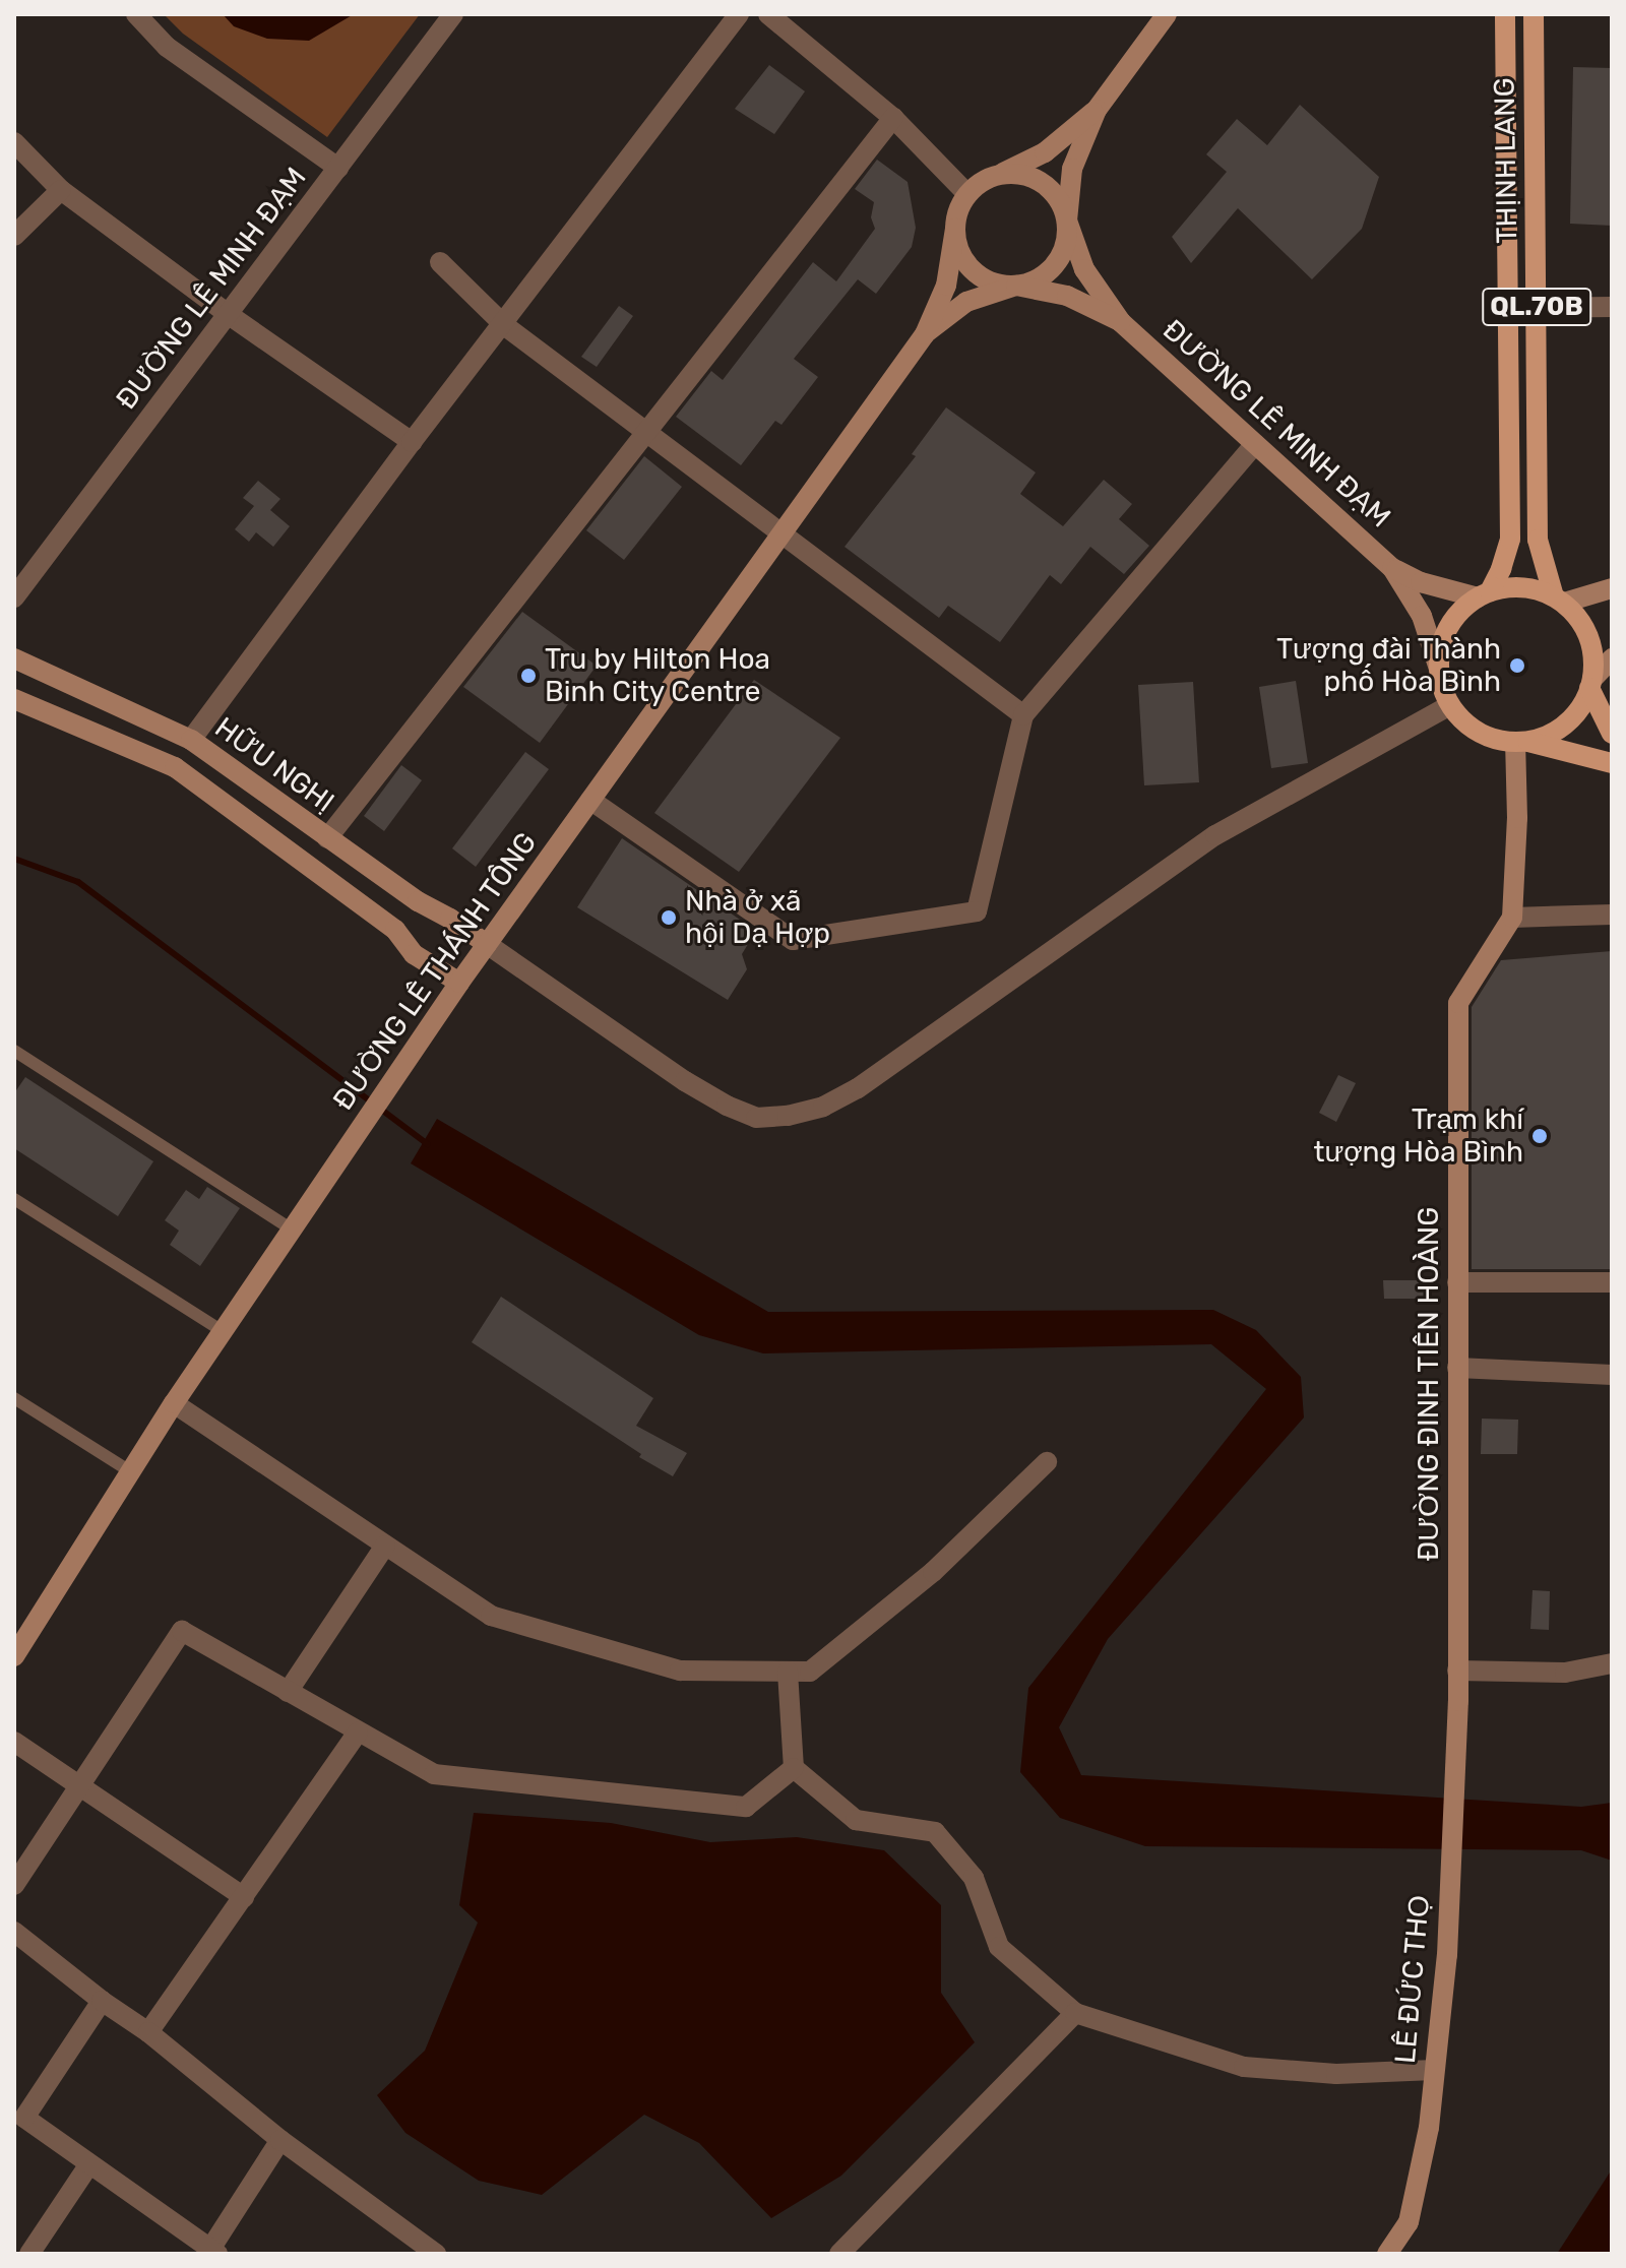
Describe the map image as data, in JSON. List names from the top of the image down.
{
  "streets": {
    "main road": [
      "THỊNH LANG",
      "ĐƯỜNG LÊ MINH ĐẠM",
      "QL.70B",
      "HỮU NGHỊ",
      "ĐƯỜNG LÊ THÁNH TÔNG",
      "ĐƯỜNG ĐINH TIÊN HOÀNG",
      "LÊ ĐỨC THỌ"
    ]
  },
  "crossings": [
    ["THỊNH LANG", "ĐƯỜNG LÊ MINH ĐẠM"],
    ["THỊNH LANG", "ĐƯỜNG ĐINH TIÊN HOÀNG"],
    ["ĐƯỜNG LÊ MINH ĐẠM", "ĐƯỜNG ĐINH TIÊN HOÀNG"],
    ["HỮU NGHỊ", "ĐƯỜNG LÊ THÁNH TÔNG"],
    ["ĐƯỜNG ĐINH TIÊN HOÀNG", "LÊ ĐỨC THỌ"]
  ],
  "places": [
    "Tượng đài Thành phố Hòa Bình",
    "Tru by Hilton Hoa Binh City Centre",
    "Nhà ở xã hội Dạ Hợp",
    "Trạm khí tượng Hòa Bình"
  ]
}
